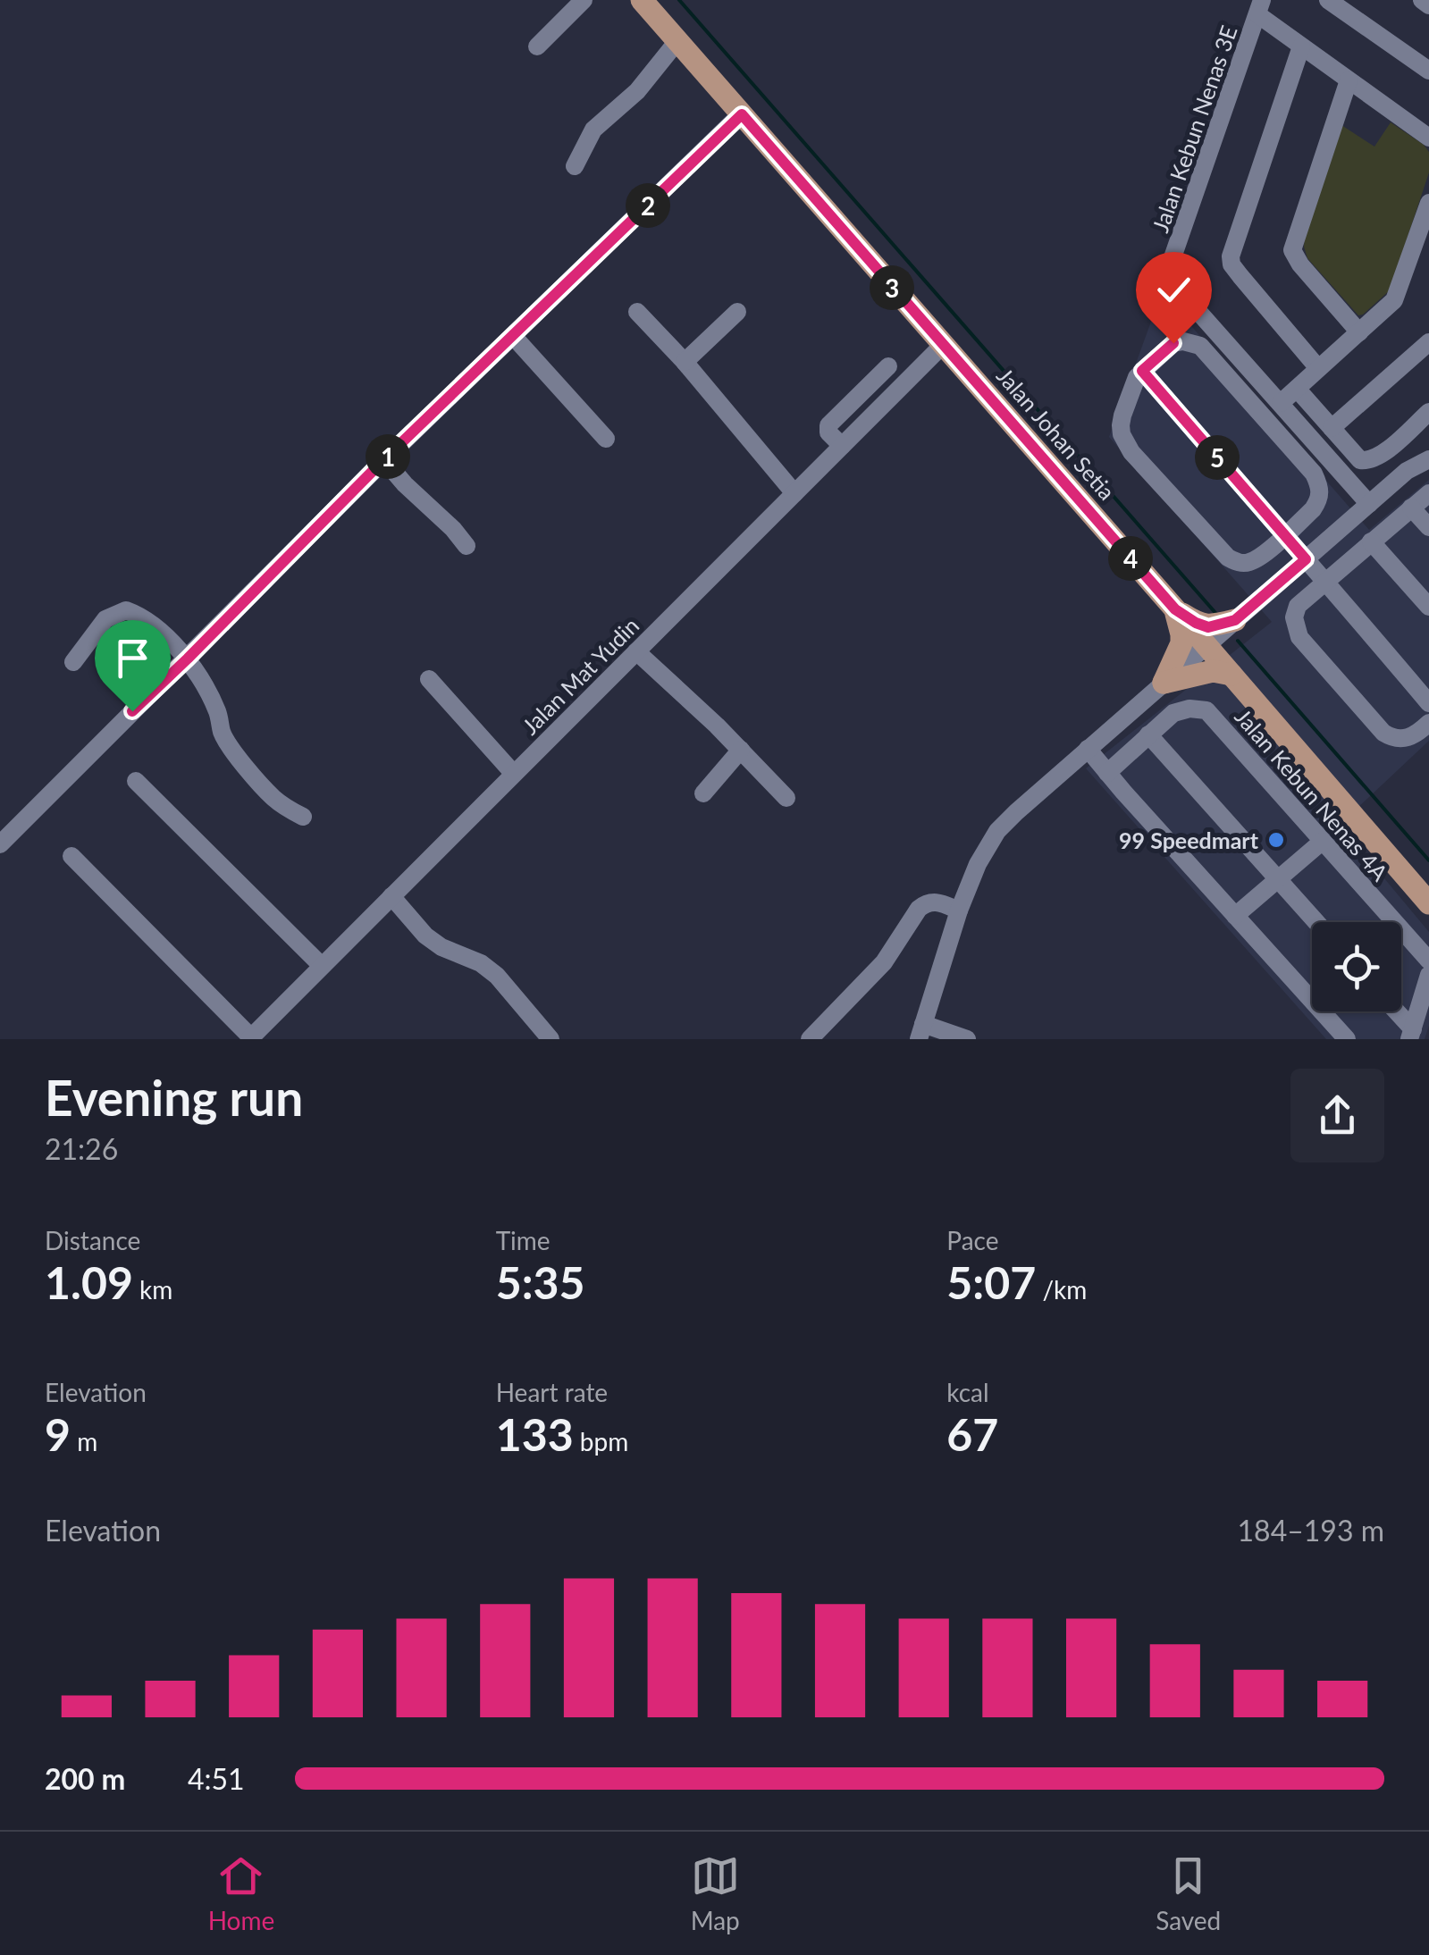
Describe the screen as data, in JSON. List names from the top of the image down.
{
  "streets": {
    "main road": ["Jalan Johan Setia"],
    "street": ["Jalan Kebun Nenas 3E", "Jalan Mat Yudin", "Jalan Kebun Nenas 4A"]
  },
  "crossings": [
    ["Jalan Johan Setia", "Jalan Mat Yudin"]
  ],
  "places": ["99 Speedmart"],
  "page": {
    "pins": [
      "2",
      "3",
      "1",
      "5",
      "4"
    ],
    "heading": ["Evening run", "21:26"],
    "stats": [
      ["Distance", "1.09 km"],
      ["Time", "5:35"],
      ["Pace", "5:07 /km"],
      ["Elevation", "9 m"],
      ["Heart rate", "133 bpm"],
      ["kcal", "67"]
    ],
    "chart": ["Elevation", "184–193 m"],
    "list": [
      {
        "name": "200 m",
        "note": "4:51"
      }
    ],
    "tabs": ["Home", "Map", "Saved"]
  }
}
